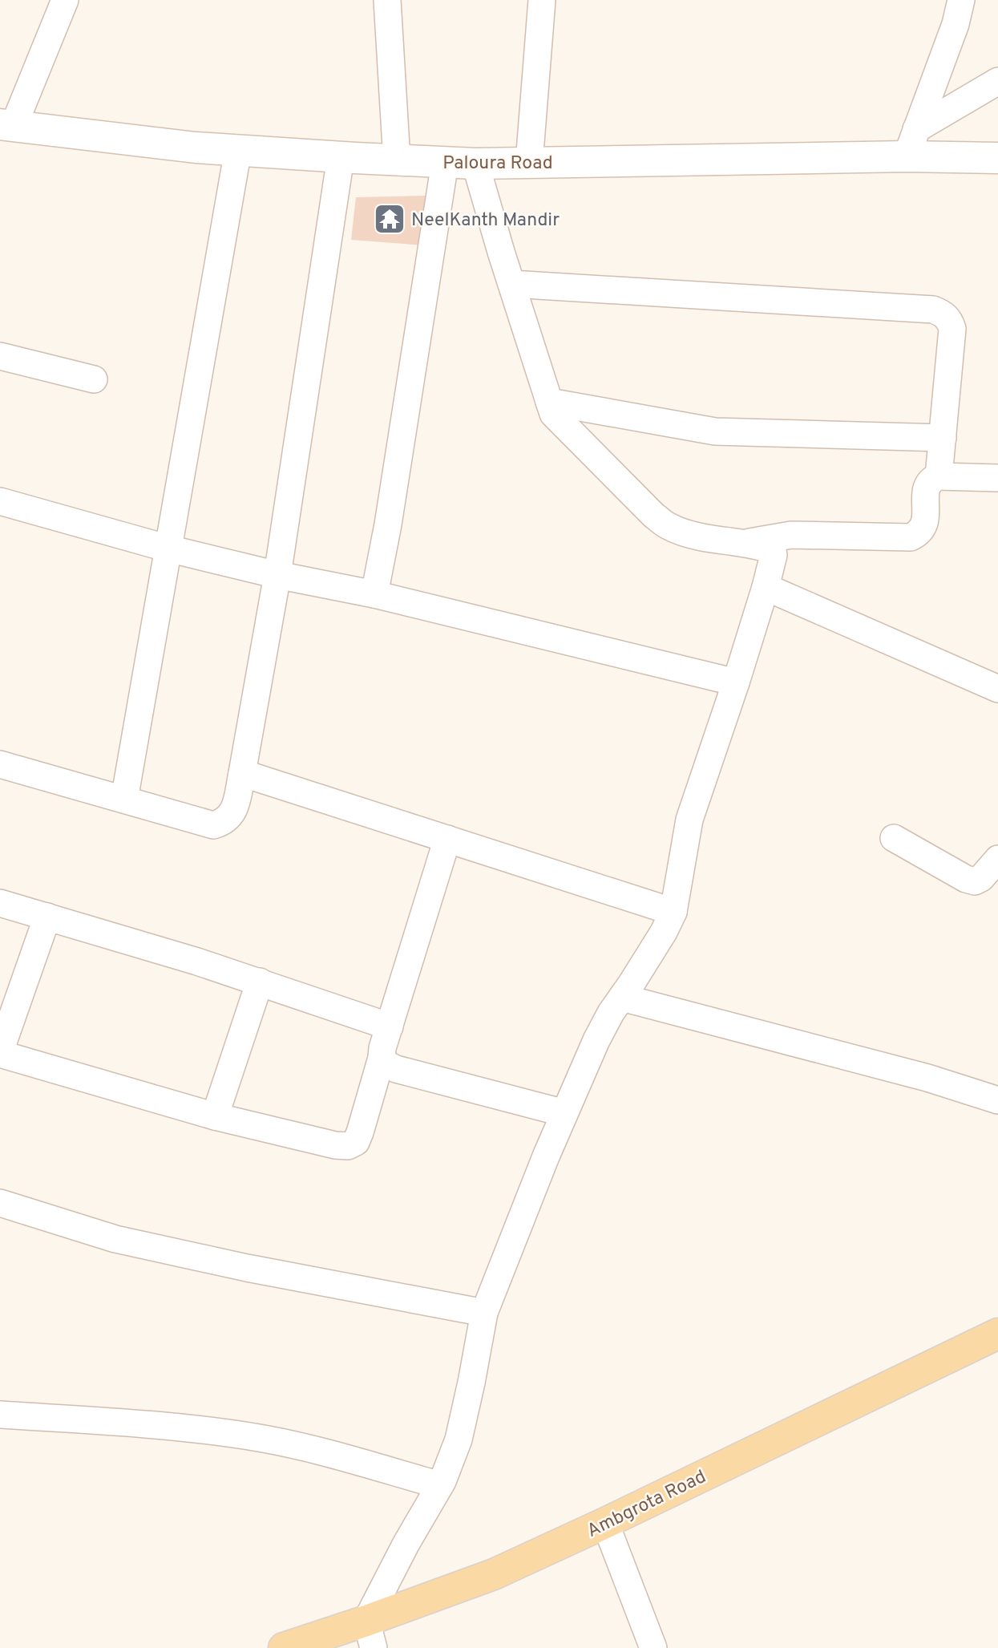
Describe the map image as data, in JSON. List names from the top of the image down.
{
  "streets": {
    "main road": ["Paloura Road", "Ambgrota Road"]
  },
  "places": {
    "temple": ["NeelKanth Mandir"]
  }
}
